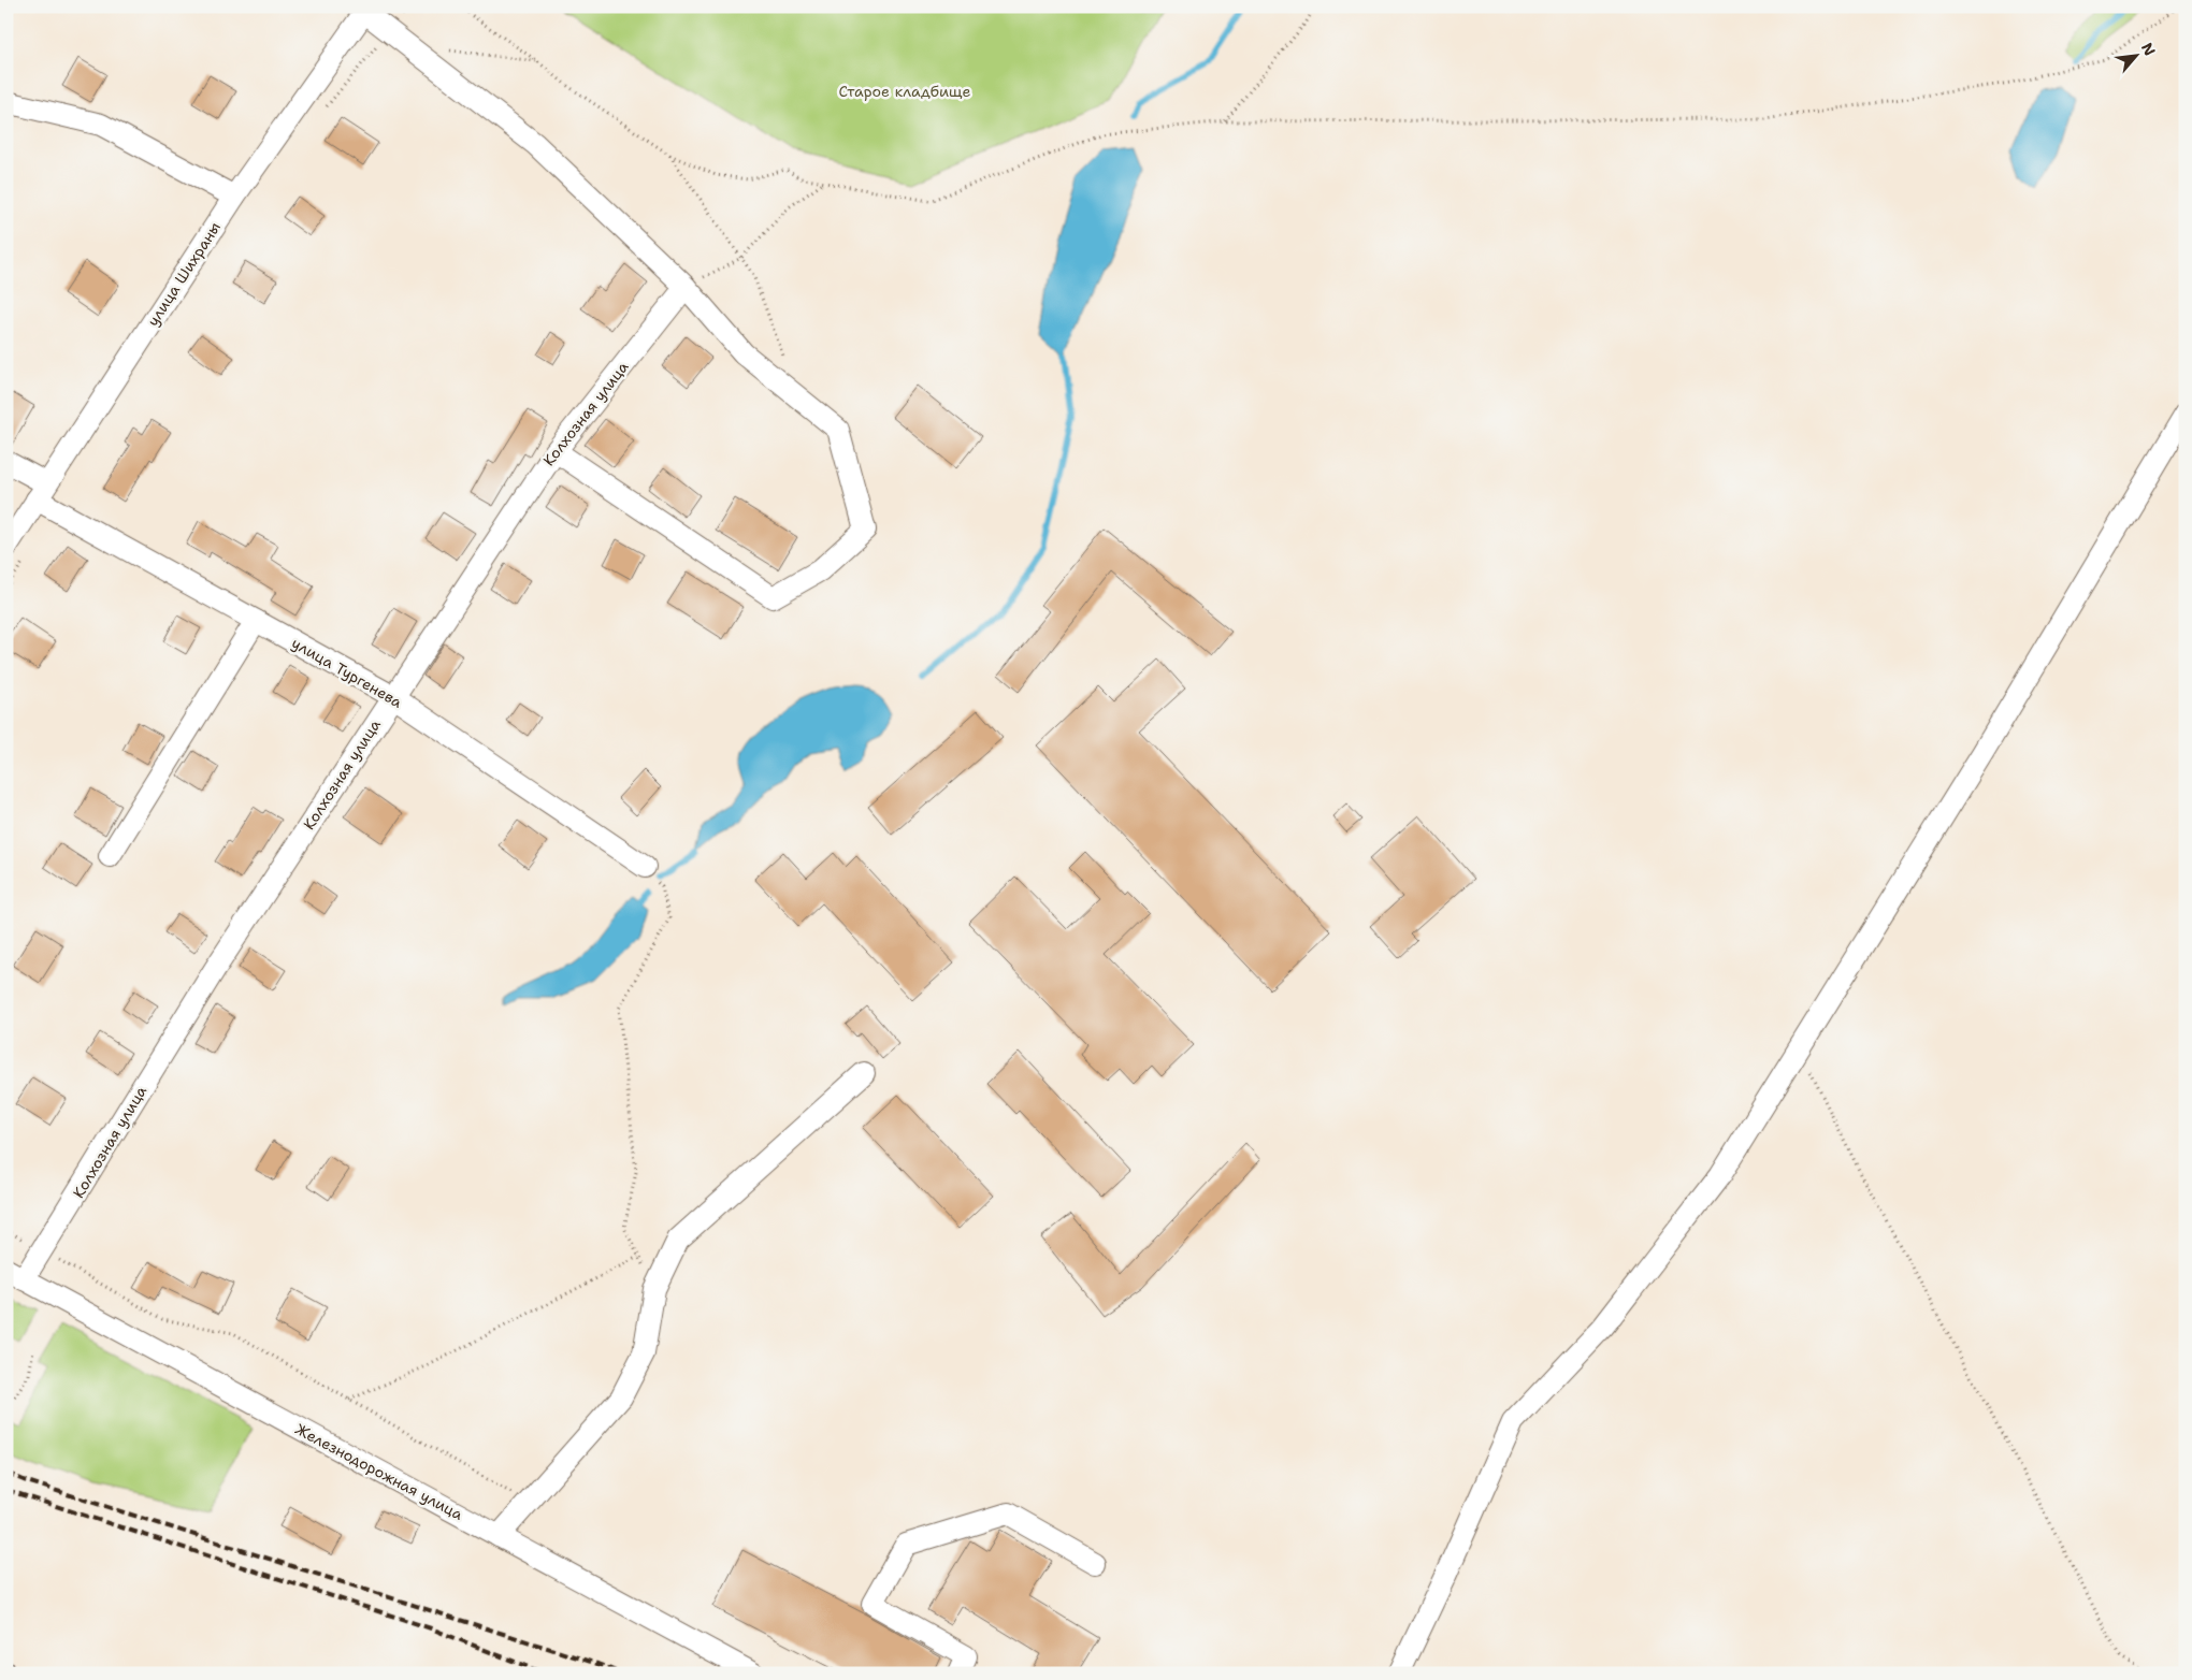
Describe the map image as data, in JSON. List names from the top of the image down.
{
  "streets": {
    "street": [
      "улица Шихраны",
      "Колхозная улица",
      "улица Тургенева",
      "Железнодорожная улица"
    ]
  },
  "crossings": [
    ["улица Шихраны", "улица Тургенева"],
    ["Колхозная улица", "улица Тургенева"],
    ["Колхозная улица", "Железнодорожная улица"]
  ],
  "parks": ["Старое кладбище"],
  "north": "top right"
}
